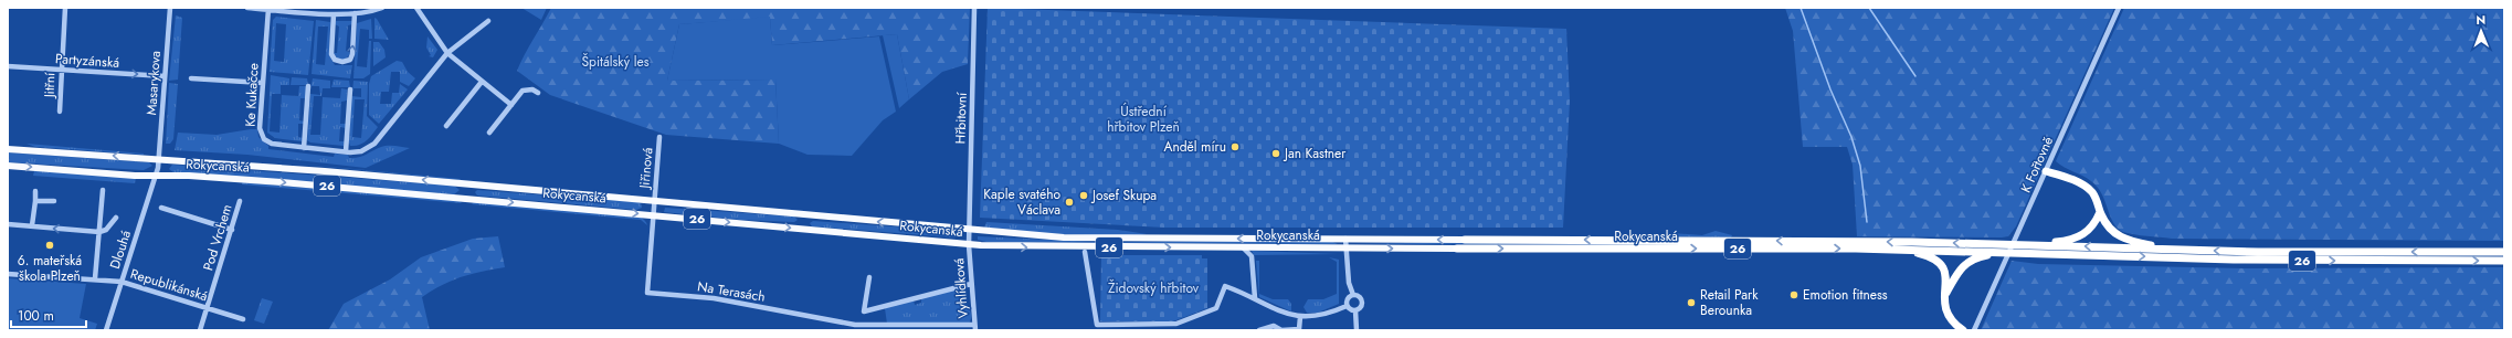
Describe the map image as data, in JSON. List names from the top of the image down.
{
  "streets": {
    "highway": ["Rokycanská", "26"],
    "street": [
      "Partyzánská",
      "Masarykova",
      "Jitřní",
      "Ke Kukačce",
      "Hřbitovní",
      "K Fořtovně",
      "Jiřinová",
      "Pod Vrchem",
      "Dlouhá",
      "Republikánská",
      "Vyhlídková",
      "Na Terasách"
    ]
  },
  "crossings": [
    ["Partyzánská", "Masarykova"],
    ["Partyzánská", "Jitřní"],
    ["Masarykova", "Rokycanská"],
    ["Masarykova", "Dlouhá"],
    ["Hřbitovní", "Rokycanská"],
    ["Hřbitovní", "Vyhlídková"],
    ["Rokycanská", "Jiřinová"],
    ["Rokycanská", "26"],
    ["Rokycanská", "Dlouhá"],
    ["Rokycanská", "Vyhlídková"],
    ["Rokycanská", "Na Terasách"],
    ["Jiřinová", "Na Terasách"],
    ["Pod Vrchem", "Republikánská"],
    ["Dlouhá", "Republikánská"],
    ["Vyhlídková", "Na Terasách"]
  ],
  "one_way": ["Partyzánská"],
  "parks": ["Špitálský les", "Ústřední hřbitov Plzeň", "Židovský hřbitov"],
  "places": [
    "Anděl míru",
    "Jan Kastner",
    "Josef Skupa",
    "Kaple svatého Václava",
    "6. mateřská škola Plzeň",
    "Emotion fitness",
    "Retail Park Berounka"
  ],
  "scale_bar": "100 m",
  "north": "top"
}
